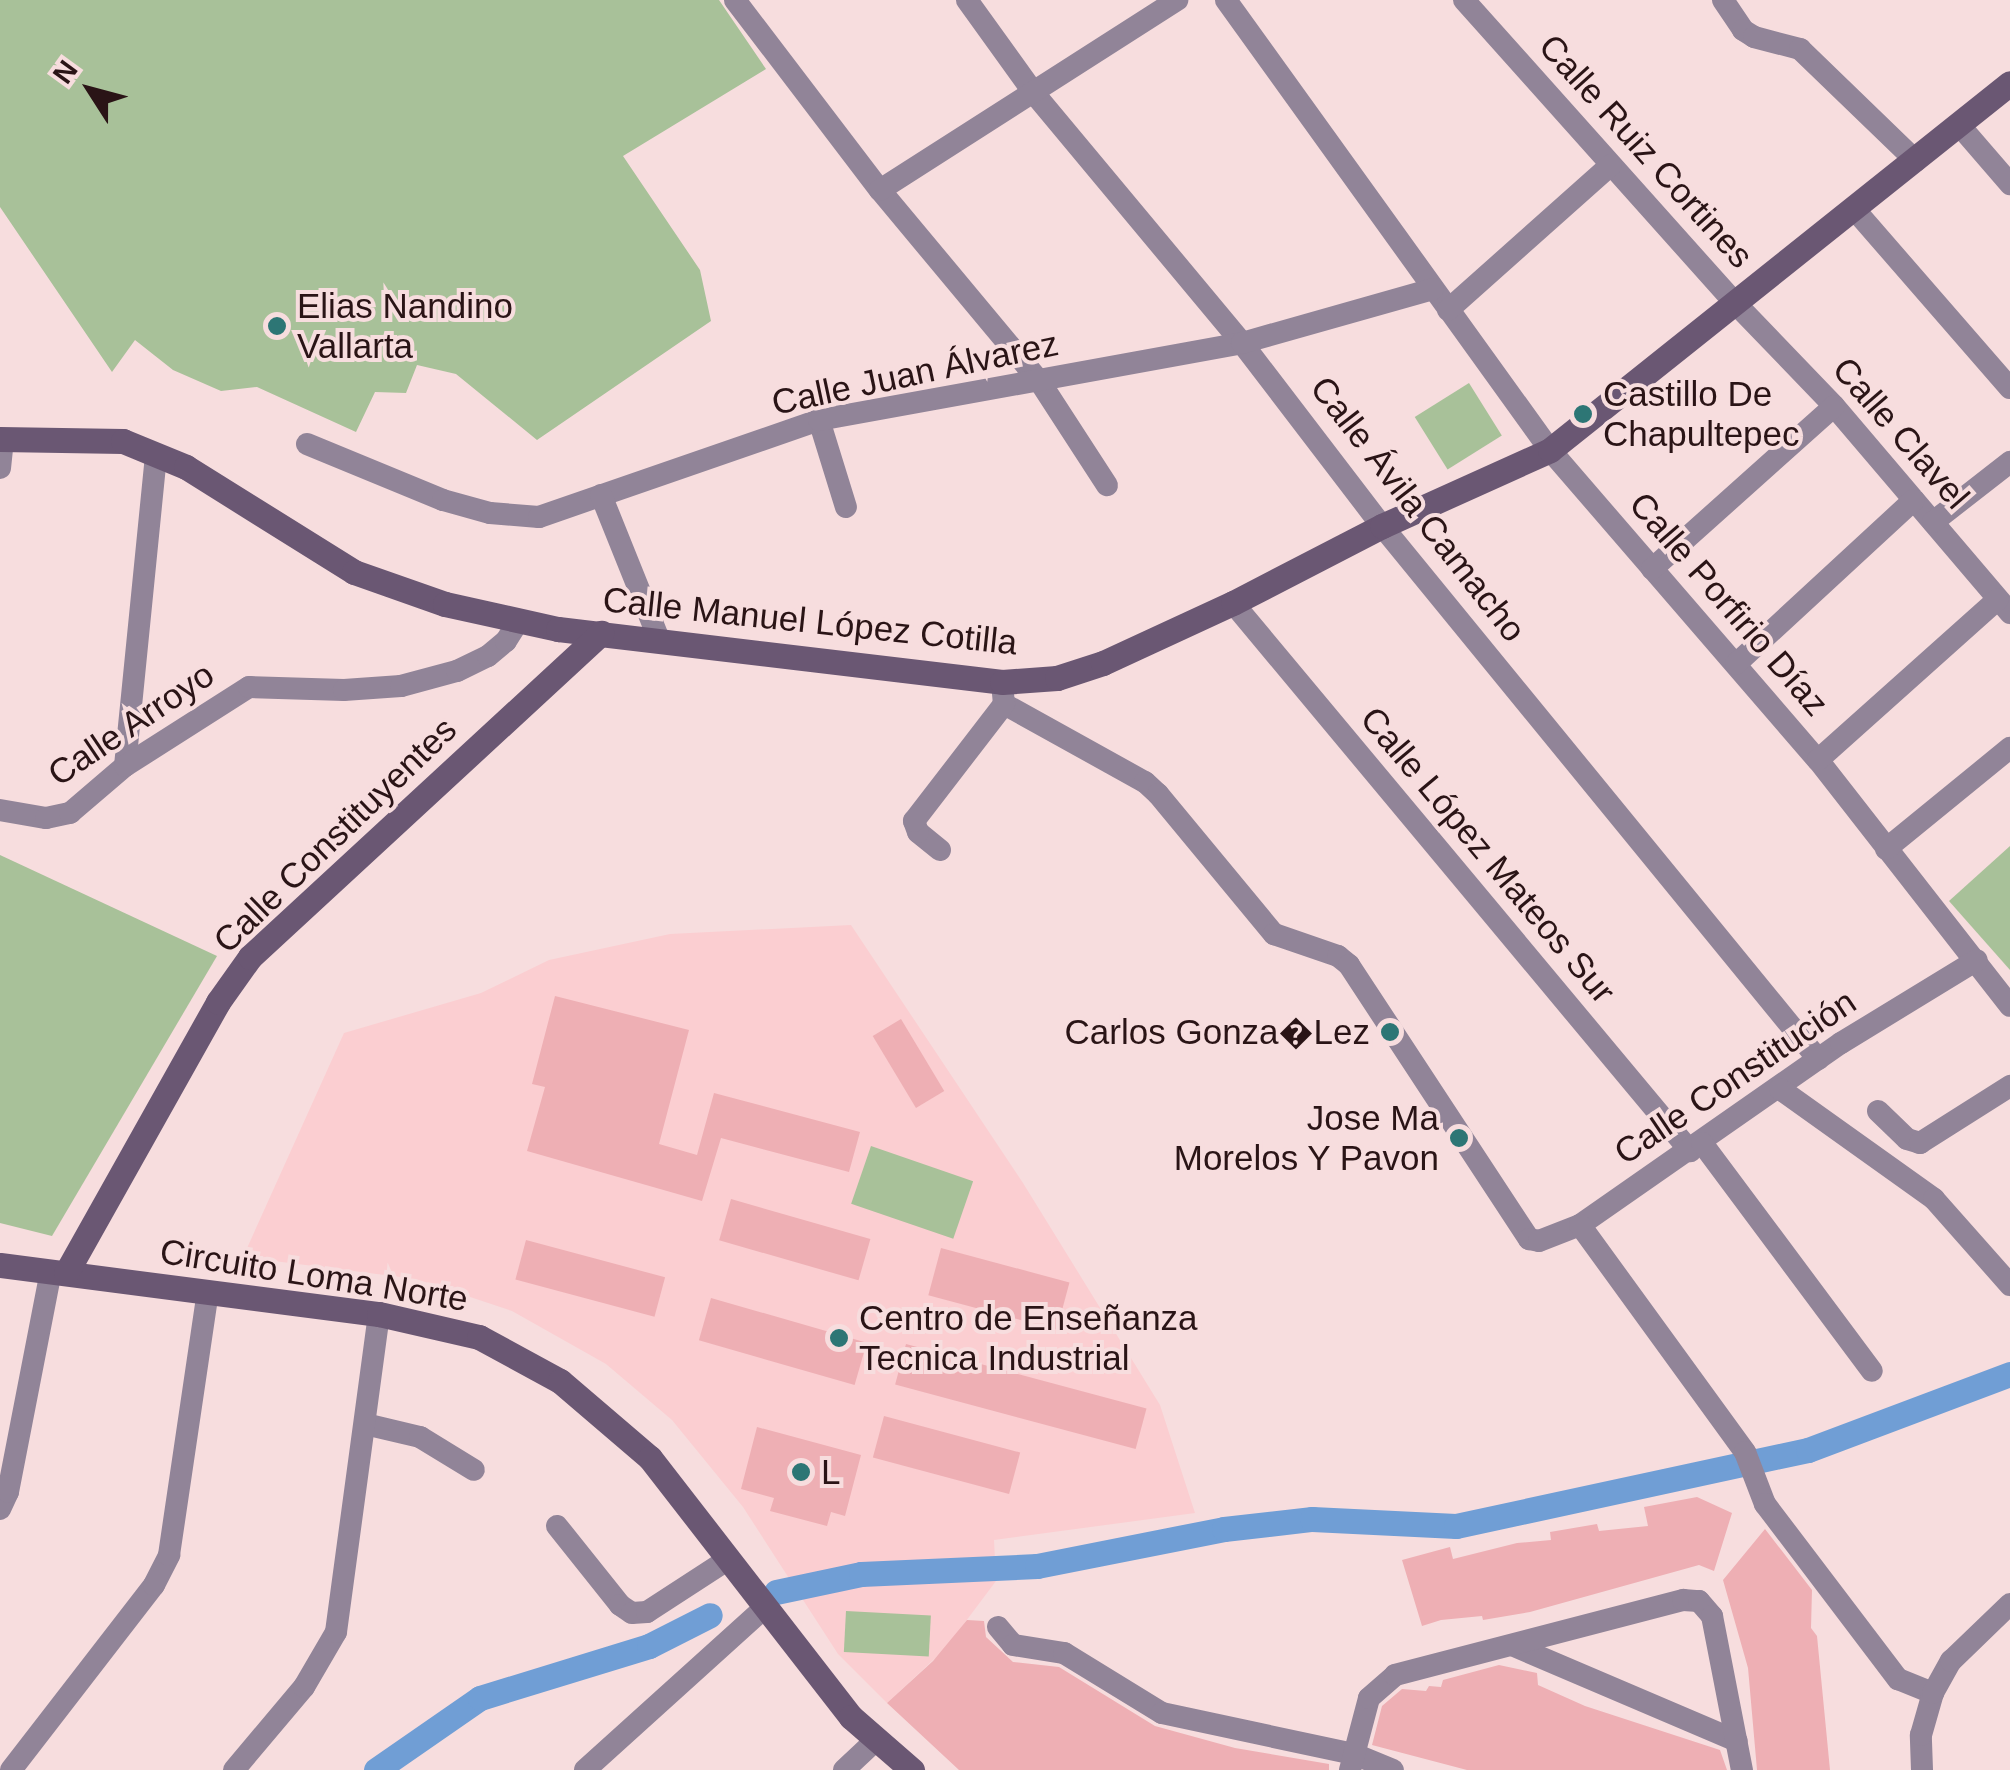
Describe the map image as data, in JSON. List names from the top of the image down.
{
  "streets": {
    "street": [
      "Calle Ruiz Cortines",
      "Calle Juan Álvarez",
      "Calle Clavel",
      "Calle Ávila Camacho",
      "Calle Porfirio Díaz",
      "Calle Manuel López Cotilla",
      "Calle Arroyo",
      "Calle Constituyentes",
      "Calle López Mateos Sur",
      "Calle Constitución",
      "Circuito Loma Norte"
    ]
  },
  "crossings": [
    ["Calle Ruiz Cortines", "Calle Clavel"],
    ["Calle Ruiz Cortines", "Calle Manuel López Cotilla"],
    ["Calle Juan Álvarez", "Calle Ávila Camacho"],
    ["Calle Juan Álvarez", "Calle Porfirio Díaz"],
    ["Calle Clavel", "Calle Manuel López Cotilla"],
    ["Calle Ávila Camacho", "Calle Manuel López Cotilla"],
    ["Calle Ávila Camacho", "Calle Constitución"],
    ["Calle Porfirio Díaz", "Calle Manuel López Cotilla"],
    ["Calle Porfirio Díaz", "Calle Constitución"],
    ["Calle Manuel López Cotilla", "Calle Arroyo"],
    ["Calle Manuel López Cotilla", "Calle Constituyentes"],
    ["Calle Manuel López Cotilla", "Calle López Mateos Sur"],
    ["Calle Manuel López Cotilla", "Calle Constitución"],
    ["Calle Constituyentes", "Circuito Loma Norte"],
    ["Calle López Mateos Sur", "Calle Constitución"]
  ],
  "places": [
    "Elias Nandino Vallarta",
    "Castillo De Chapultepec",
    "Carlos Gonza�Lez",
    "Jose Ma Morelos Y Pavon",
    "Centro de Enseñanza Tecnica Industrial",
    "L"
  ],
  "north": "top left"
}
